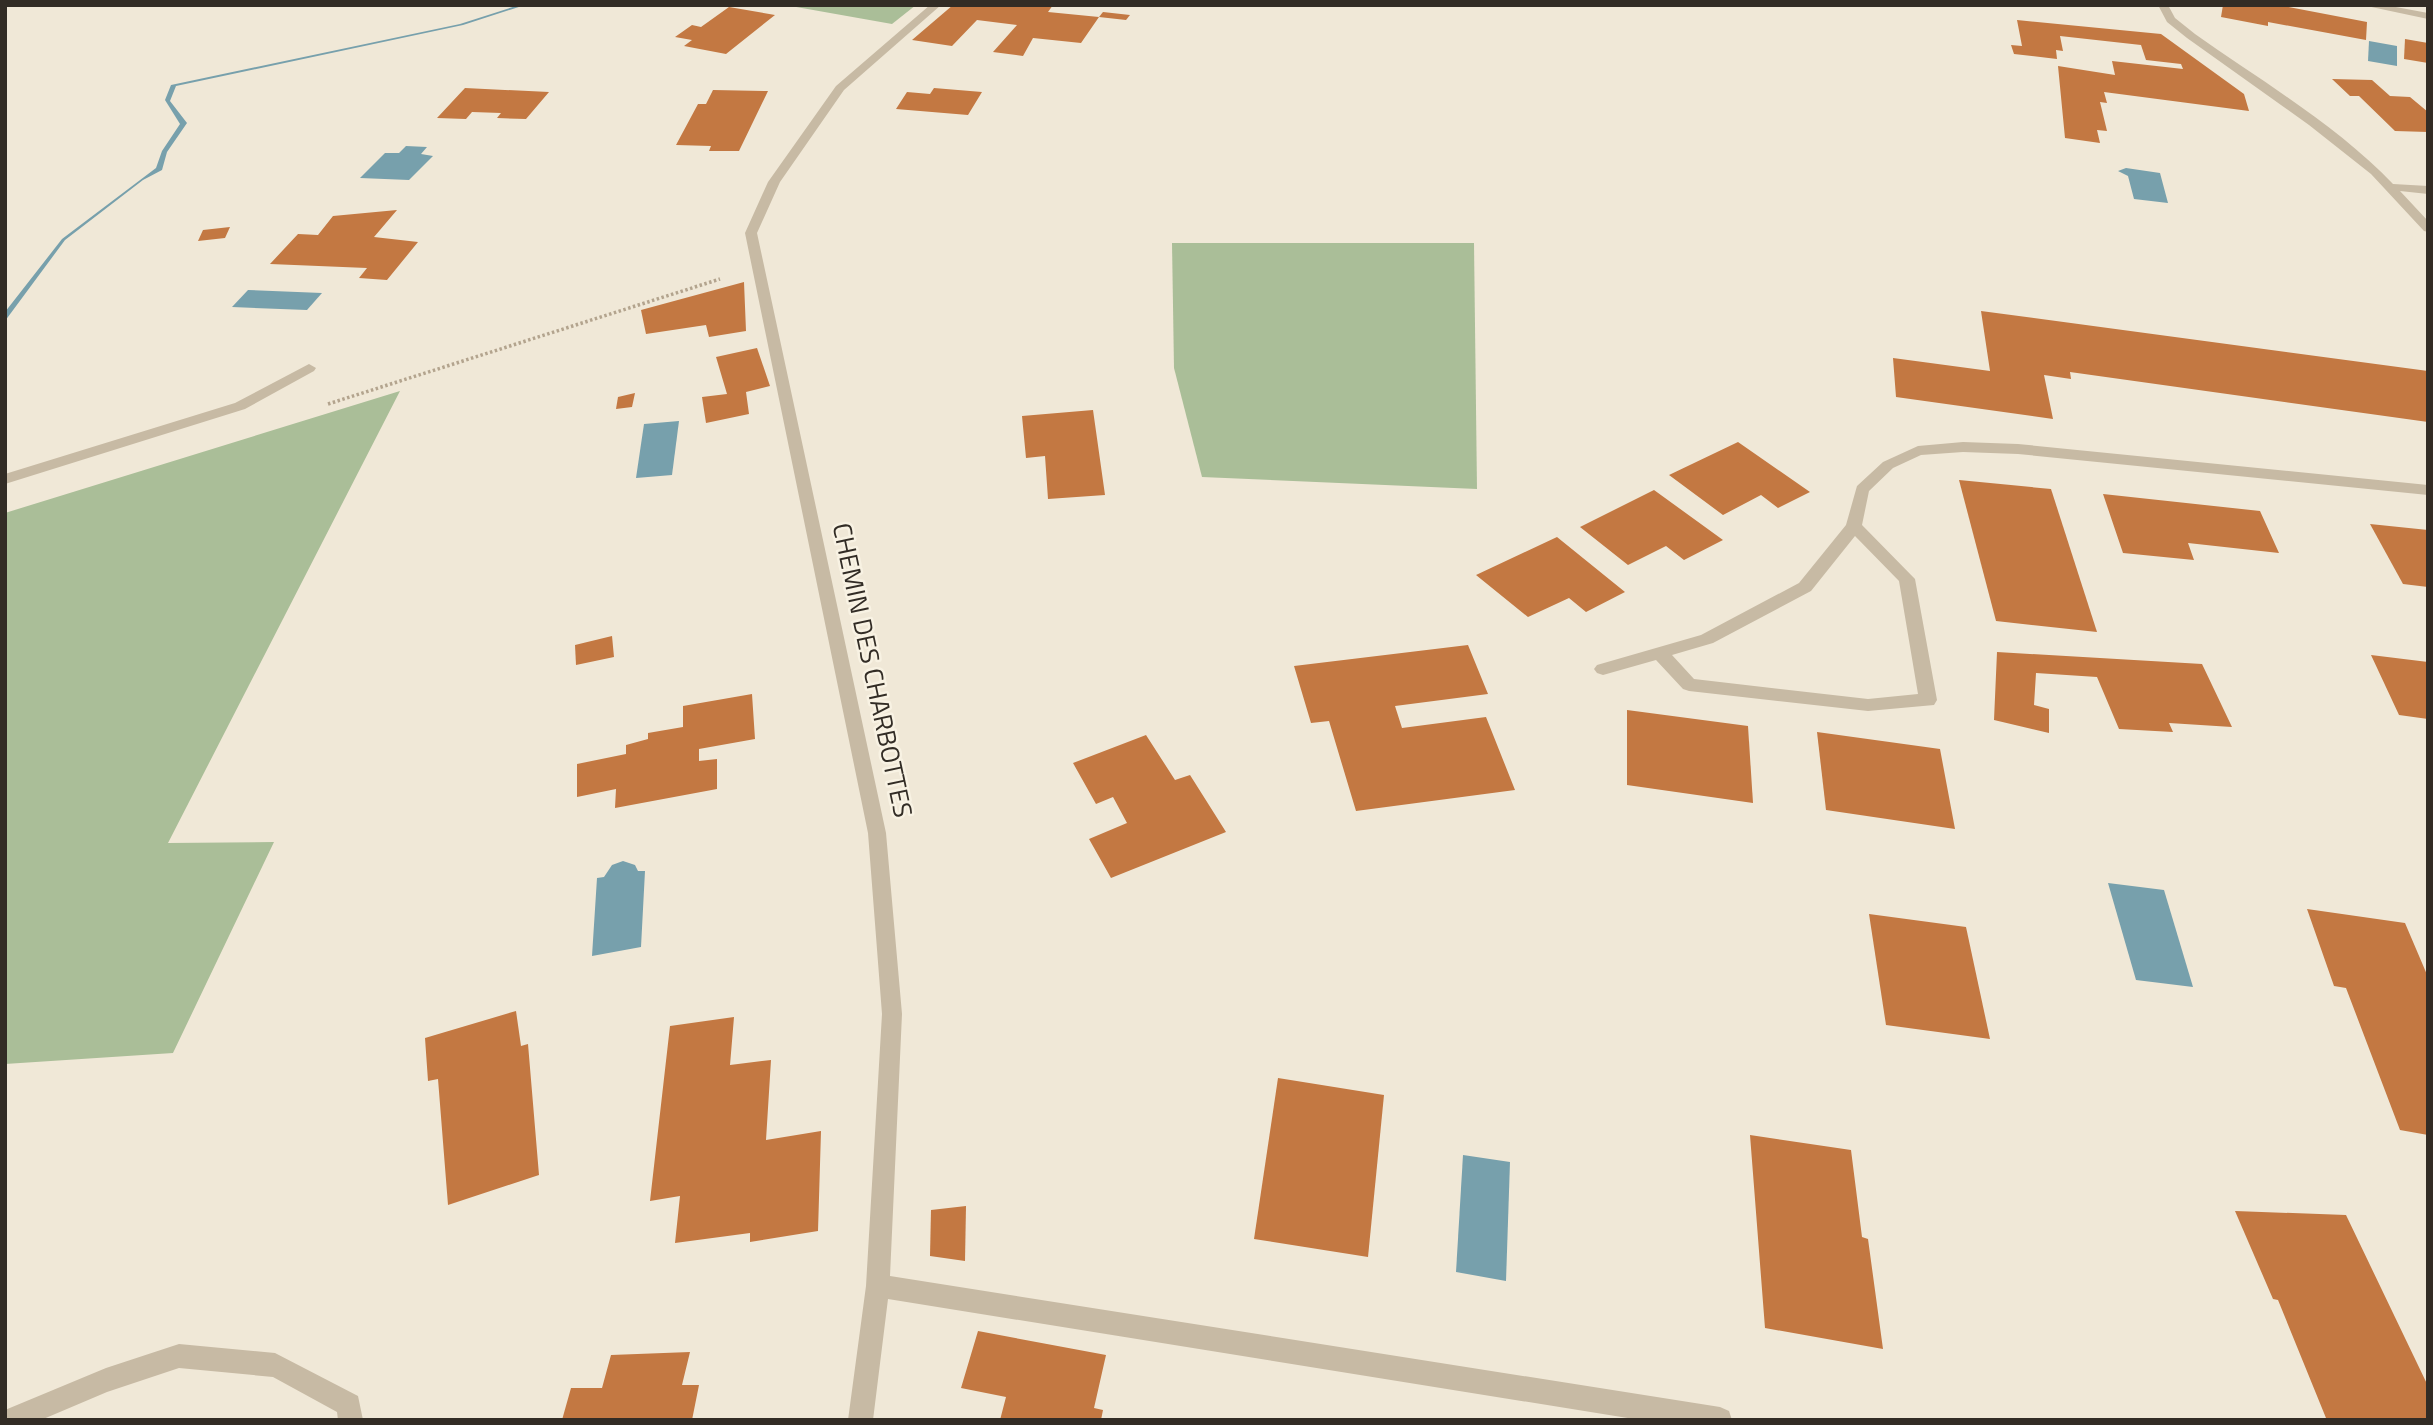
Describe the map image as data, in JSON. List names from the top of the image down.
{
  "streets": {
    "street": ["CHEMIN DES CHARBOTTES"]
  }
}
